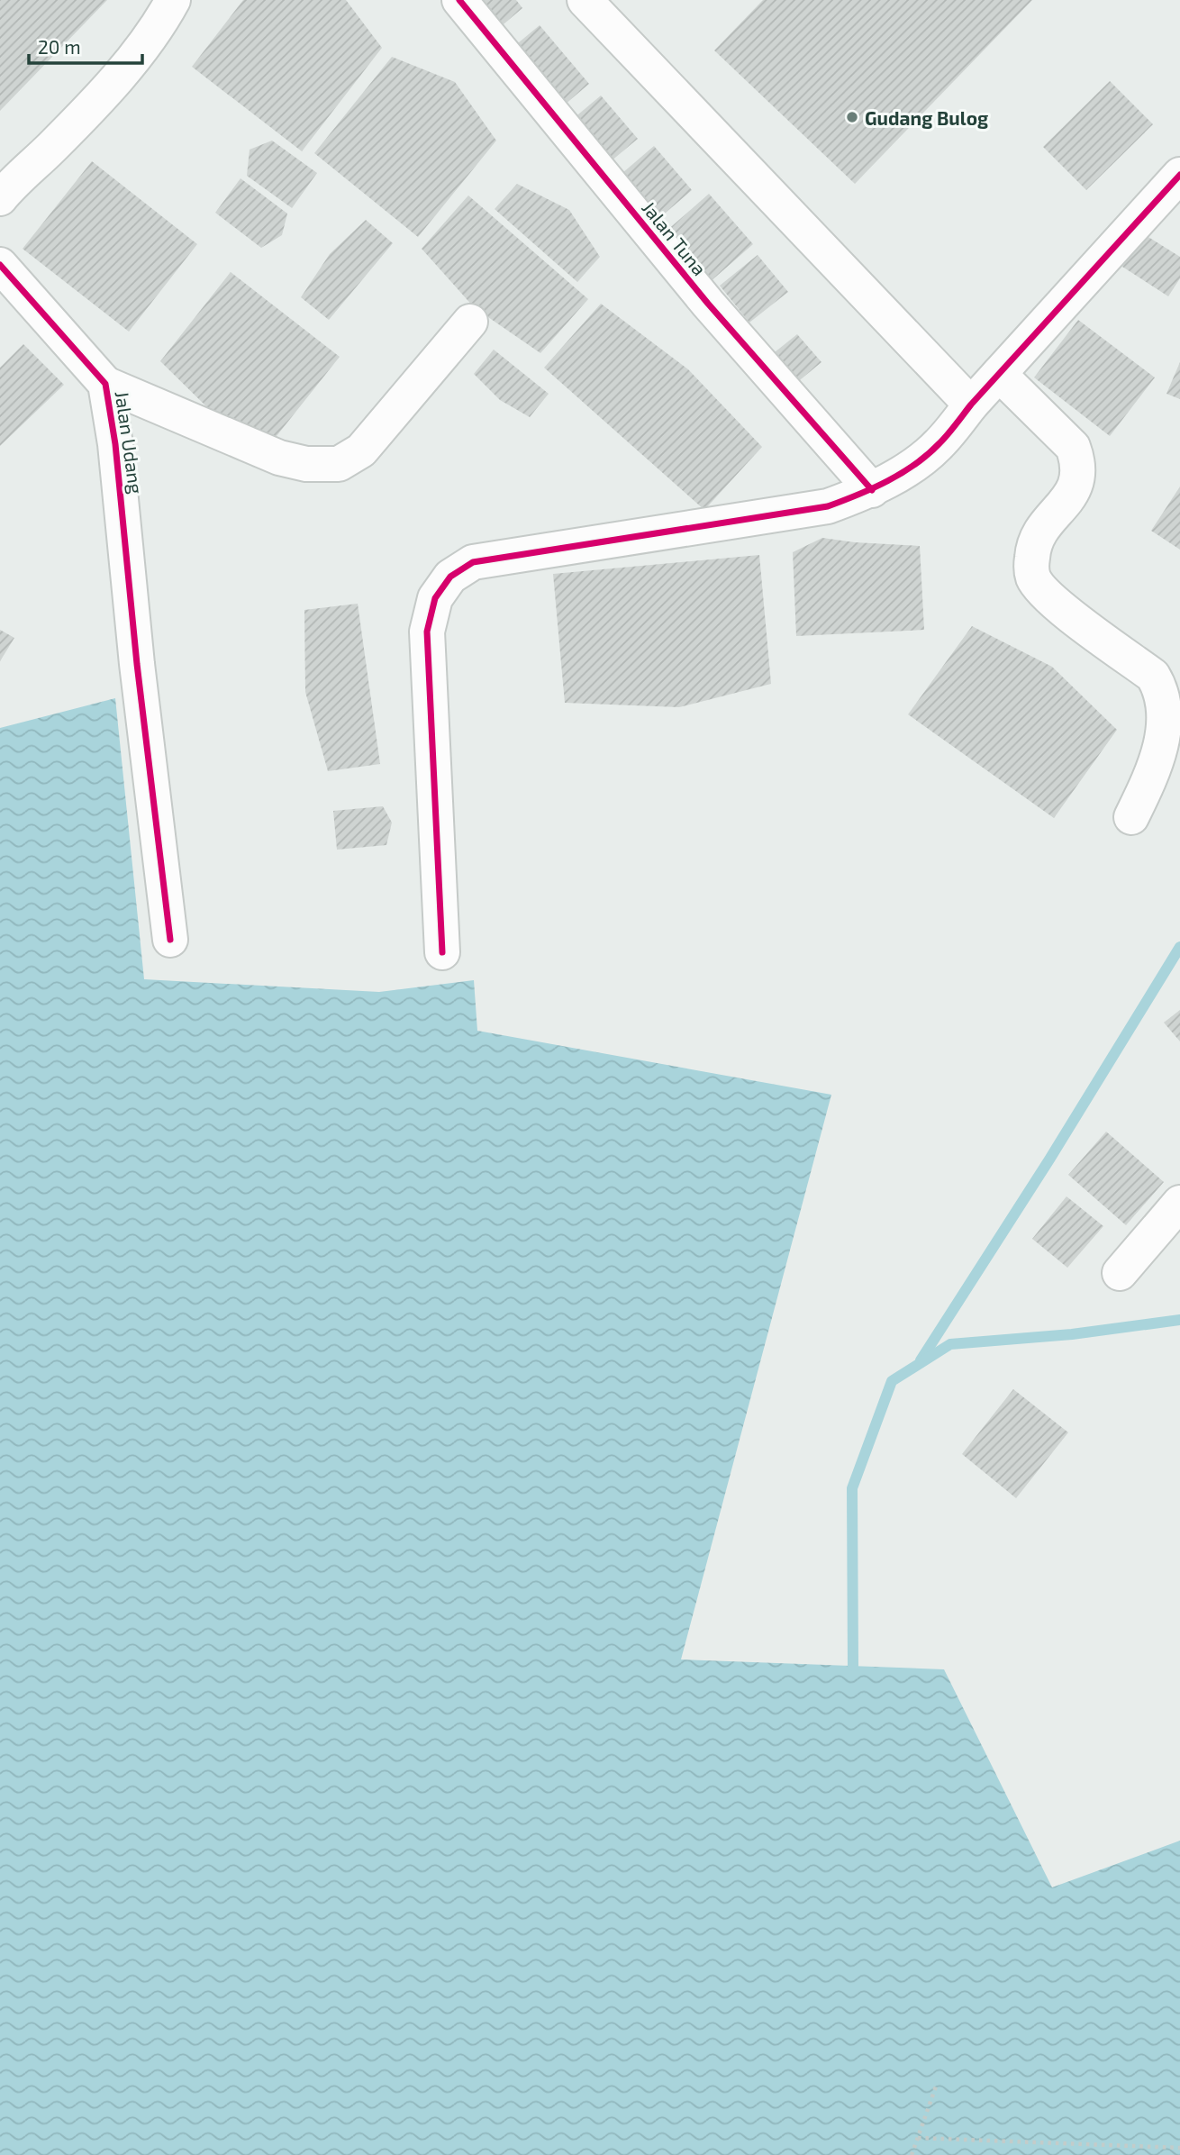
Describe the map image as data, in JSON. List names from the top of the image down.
{
  "streets": {
    "street": ["Jalan Tuna", "Jalan Udang"]
  },
  "places": ["Gudang Bulog"],
  "scale_bar": "20 m"
}
